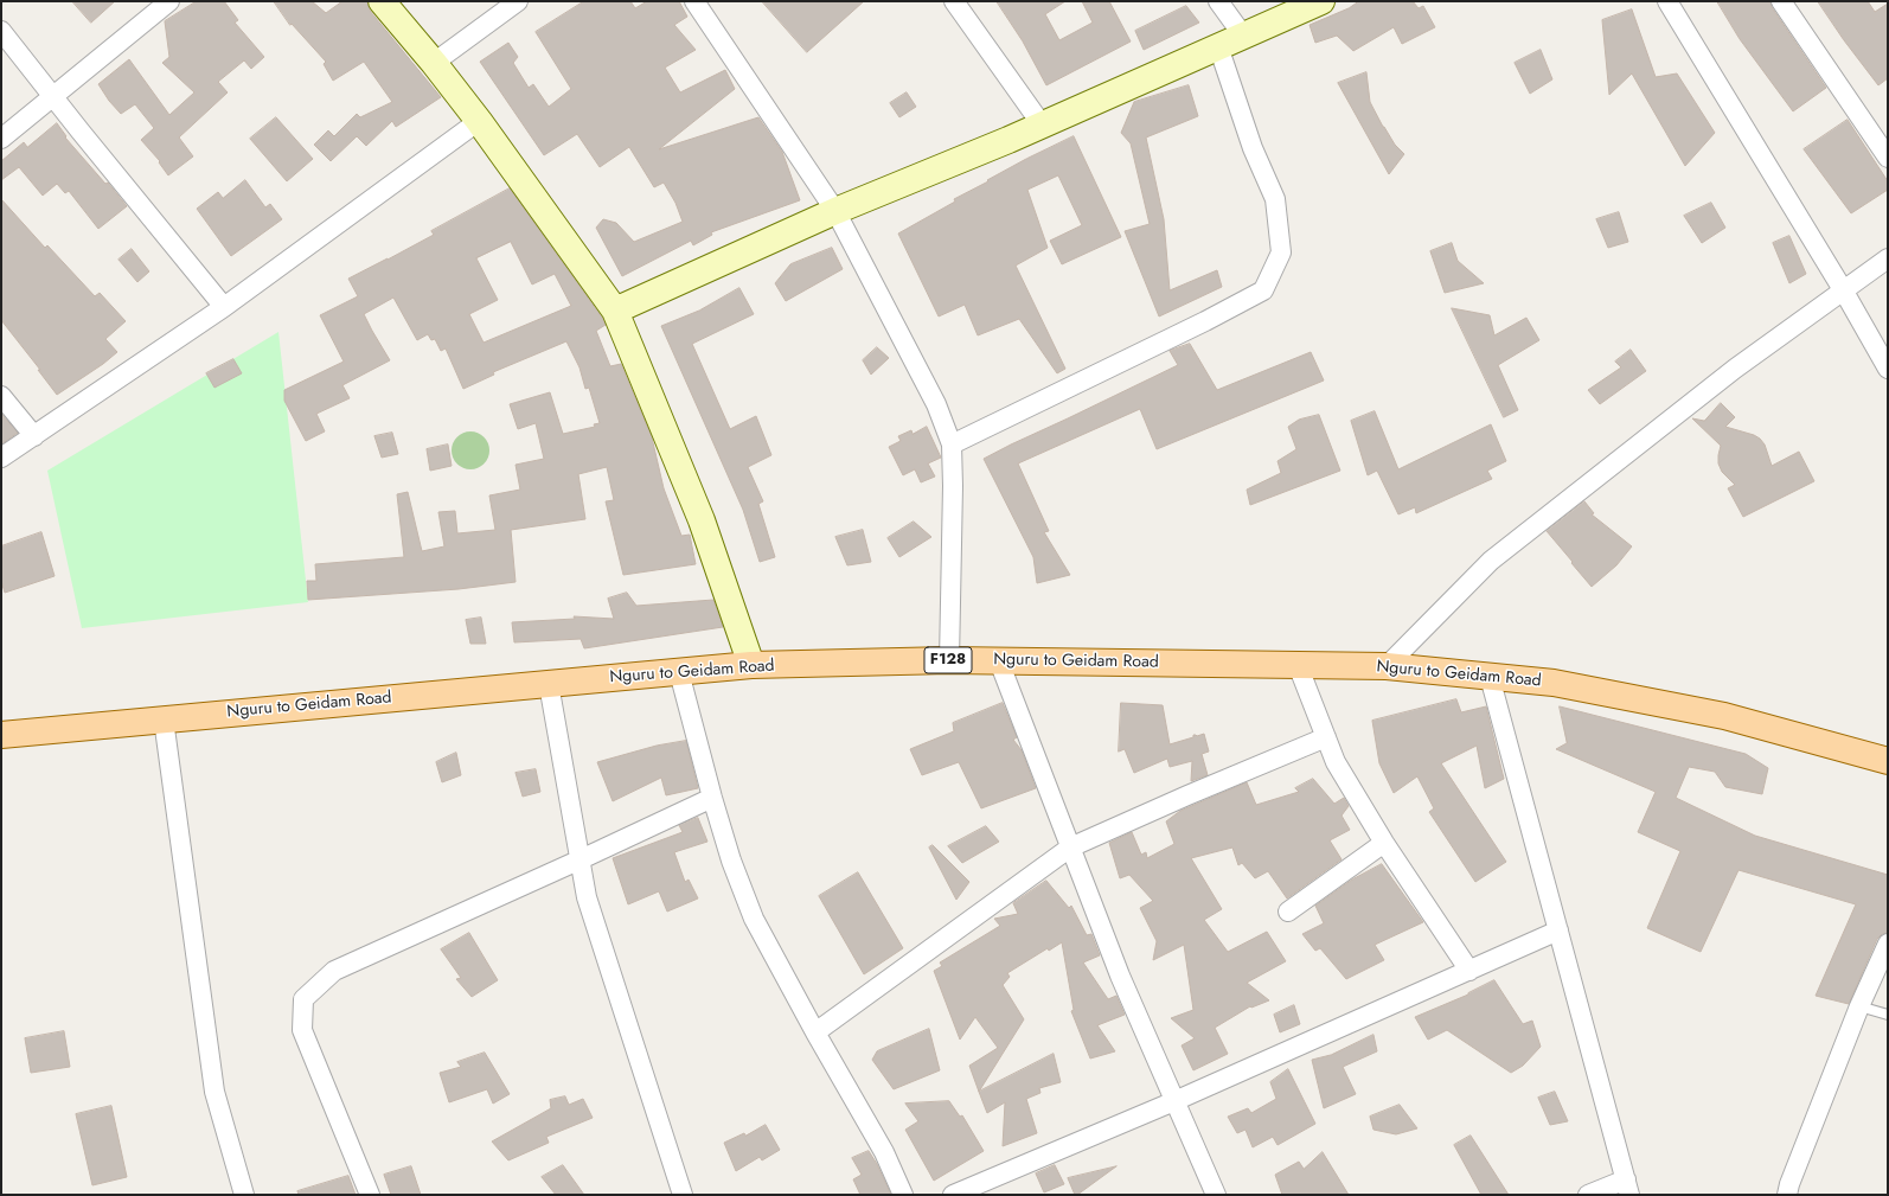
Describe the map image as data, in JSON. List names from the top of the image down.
{
  "streets": {
    "main road": ["F128", "Nguru to Geidam Road"]
  }
}
